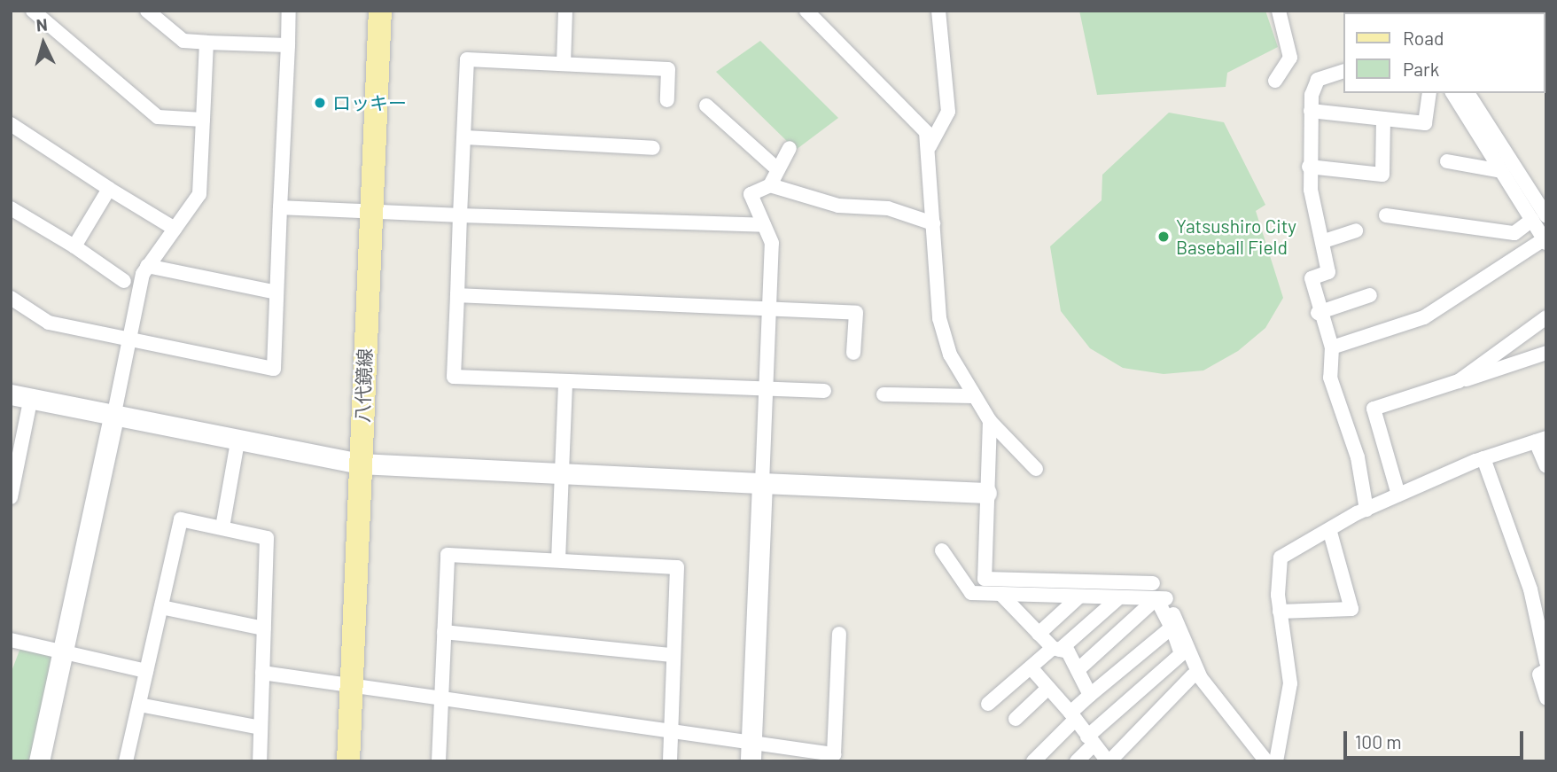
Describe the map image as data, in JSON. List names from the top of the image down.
{
  "streets": {
    "main road": ["八代鏡線"]
  },
  "places": ["ロッキー", "Yatsushiro City Baseball Field"],
  "legend": ["Road", "Park"],
  "scale_bar": "100 m",
  "north": "top"
}
